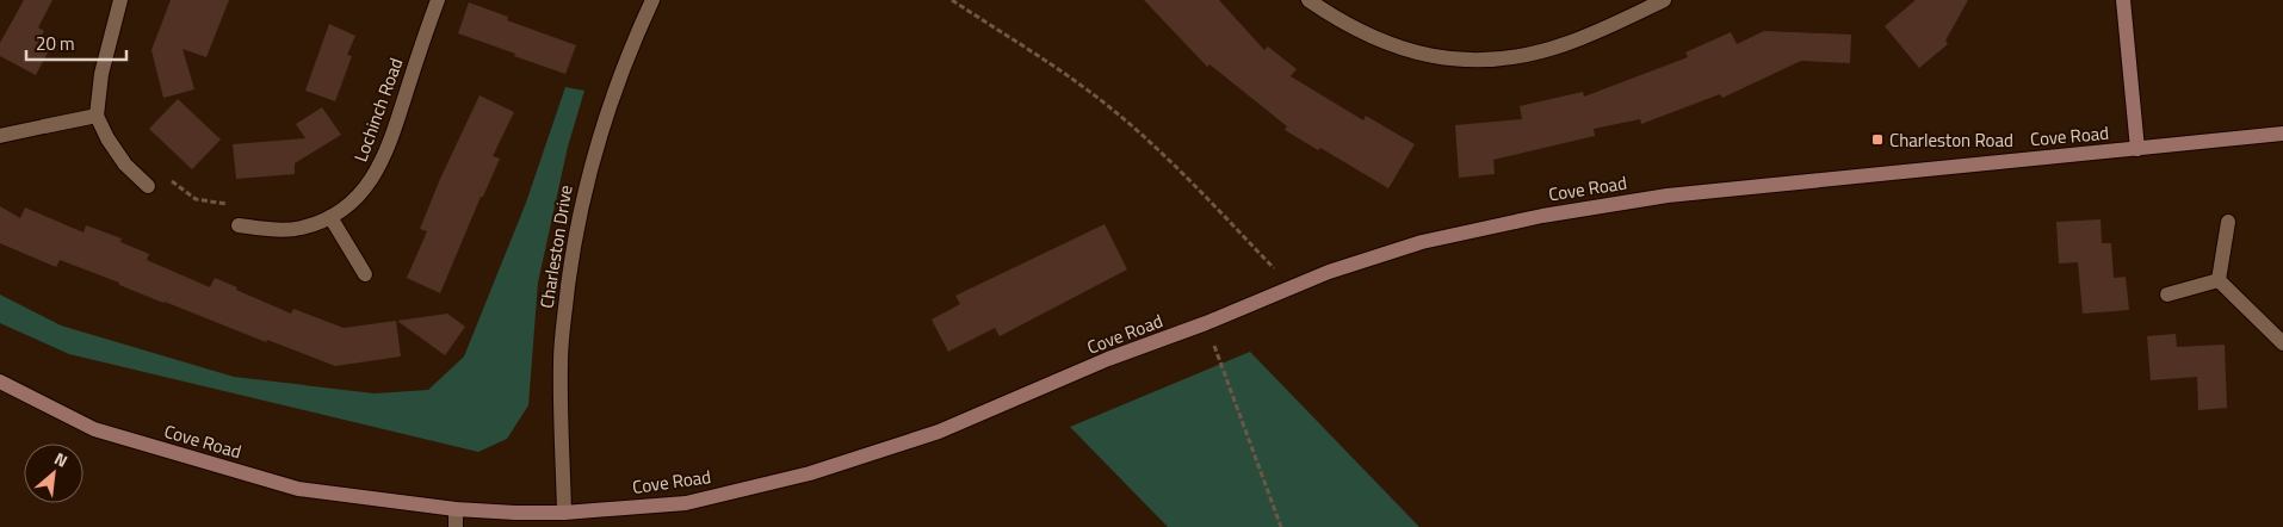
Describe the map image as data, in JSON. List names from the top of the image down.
{
  "streets": {
    "street": ["Lochinch Road", "Cove Road", "Charleston Drive"]
  },
  "crossings": [
    ["Cove Road", "Charleston Drive"]
  ],
  "places": {
    "transit": ["Charleston Road"]
  },
  "scale_bar": "20 m",
  "north": "top right"
}
